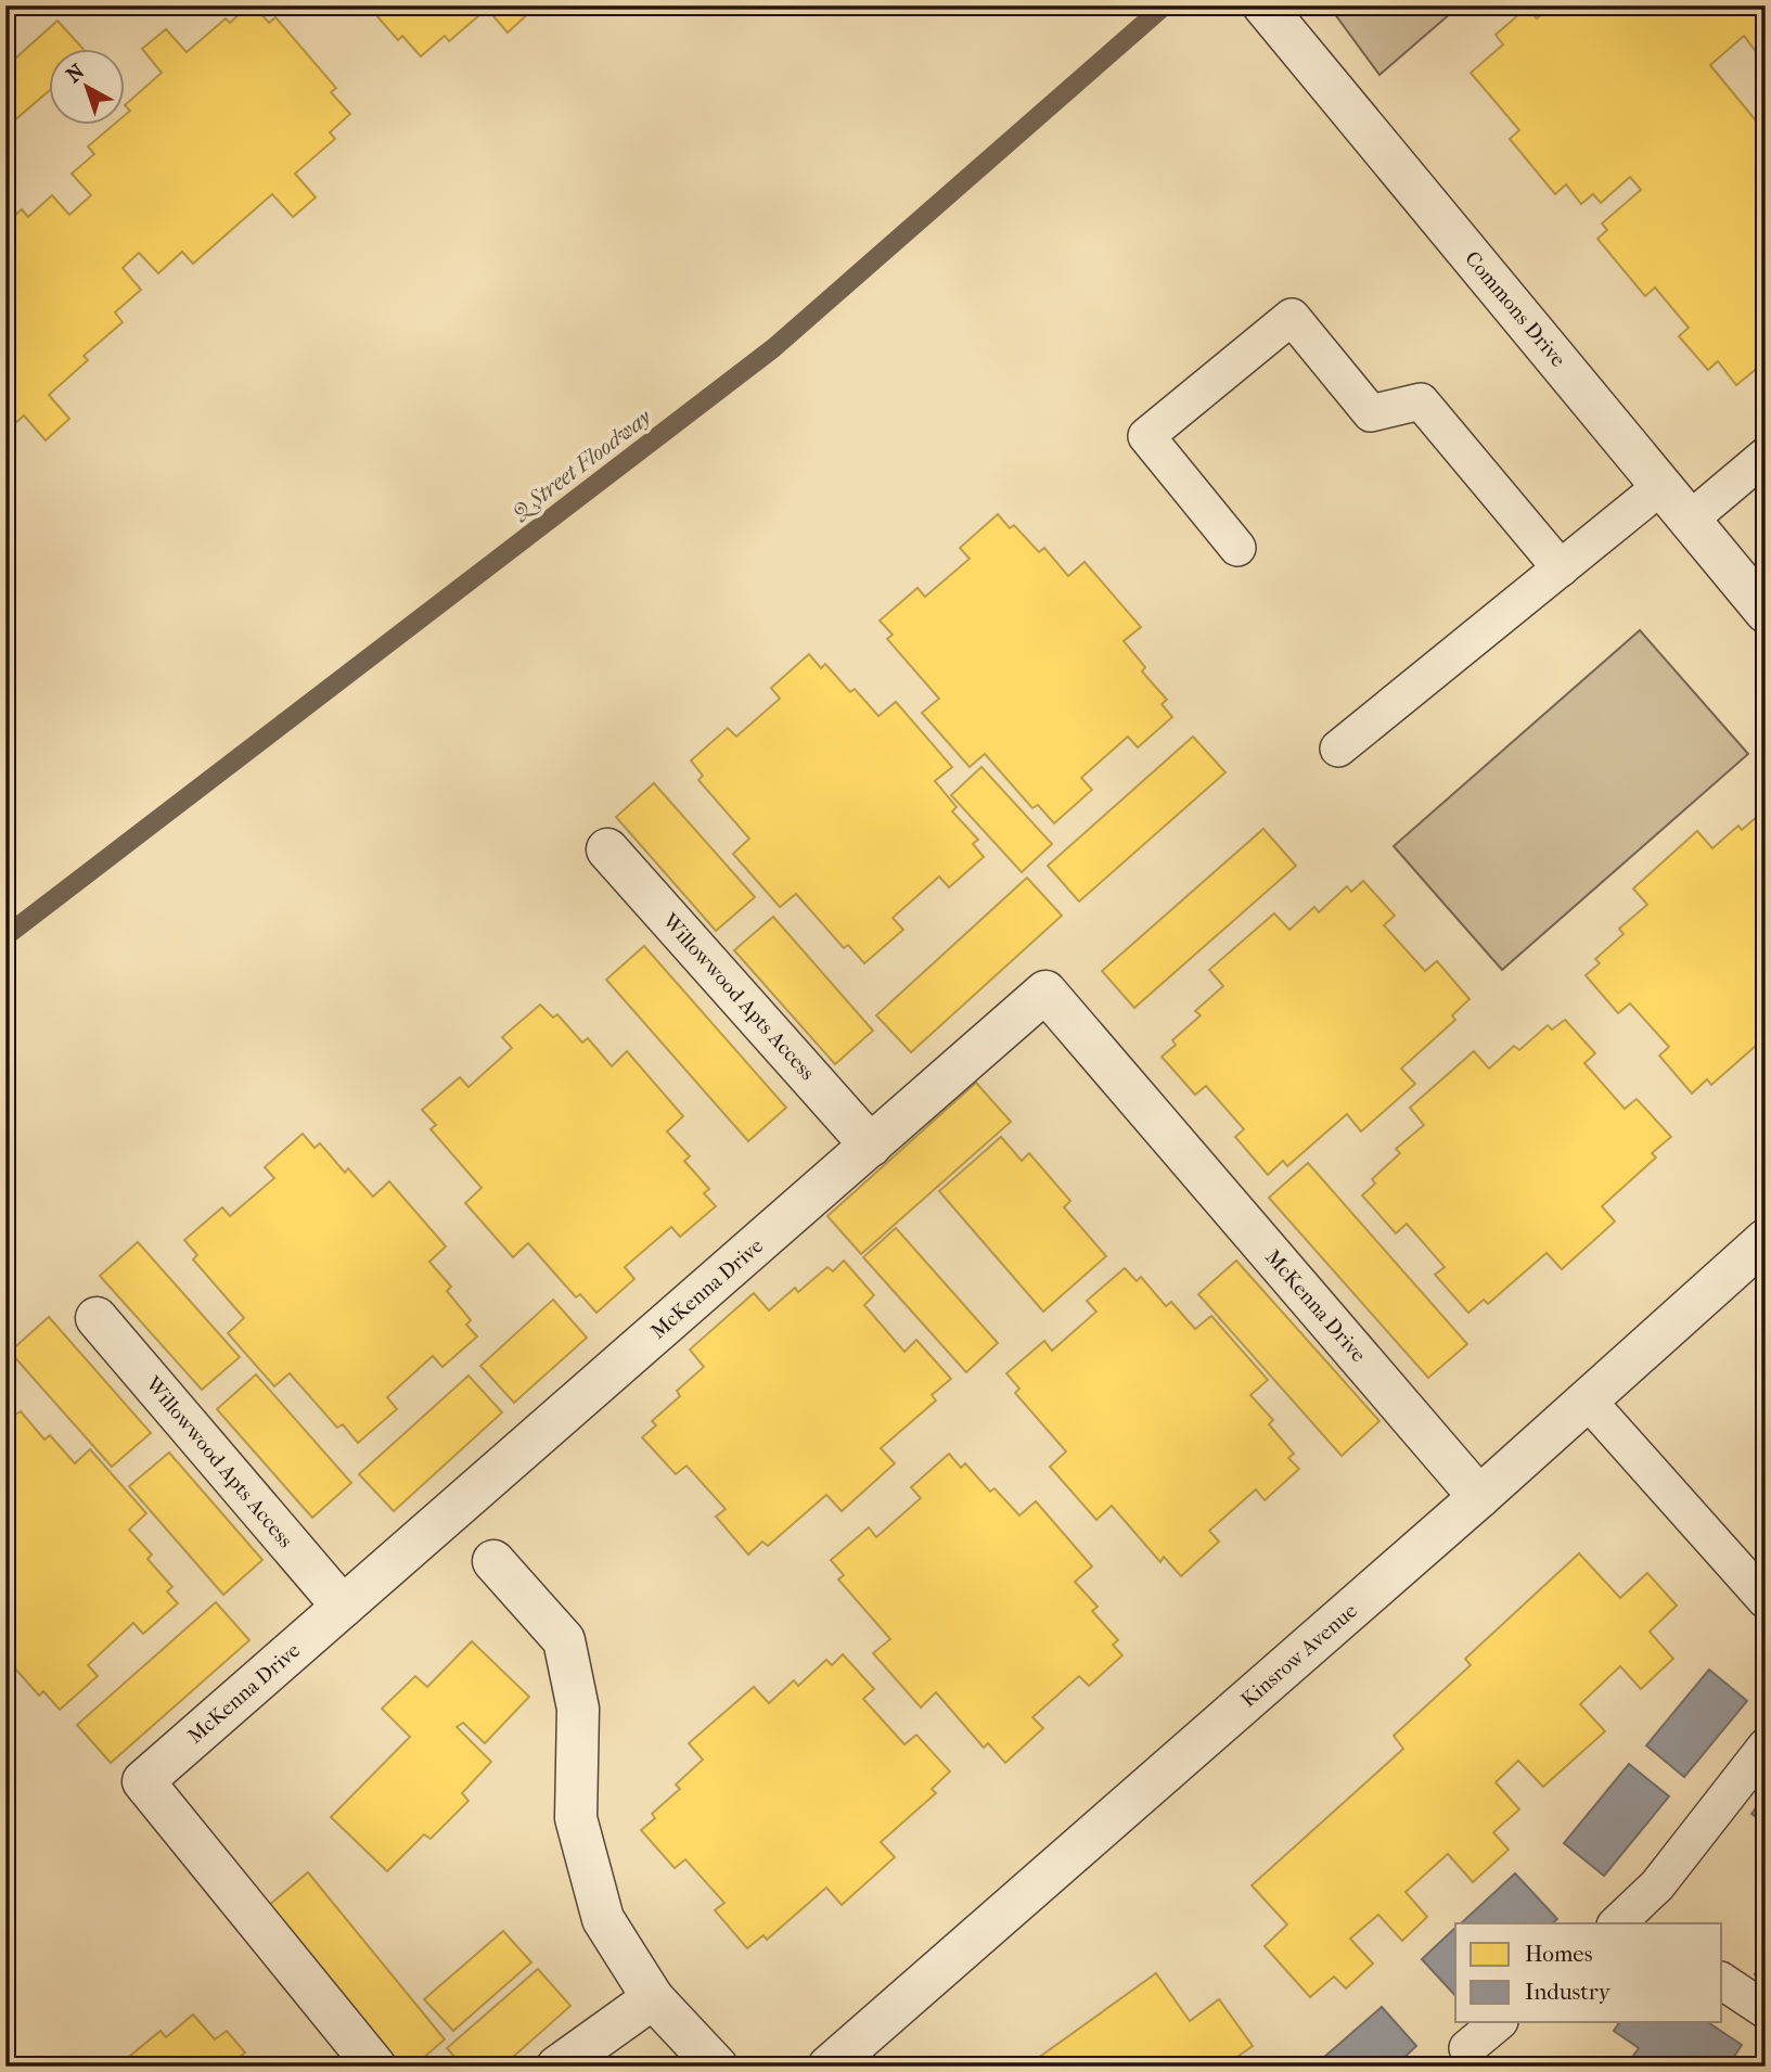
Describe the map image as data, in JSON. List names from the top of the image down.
{
  "streets": {
    "street": [
      "Commons Drive",
      "Willowwood Apts Access",
      "McKenna Drive",
      "Kinsrow Avenue"
    ]
  },
  "crossings": [
    ["Willowwood Apts Access", "McKenna Drive"],
    ["McKenna Drive", "Kinsrow Avenue"]
  ],
  "water": ["Q Street Floodway"],
  "legend": ["Homes", "Industry"],
  "north": "top left"
}
